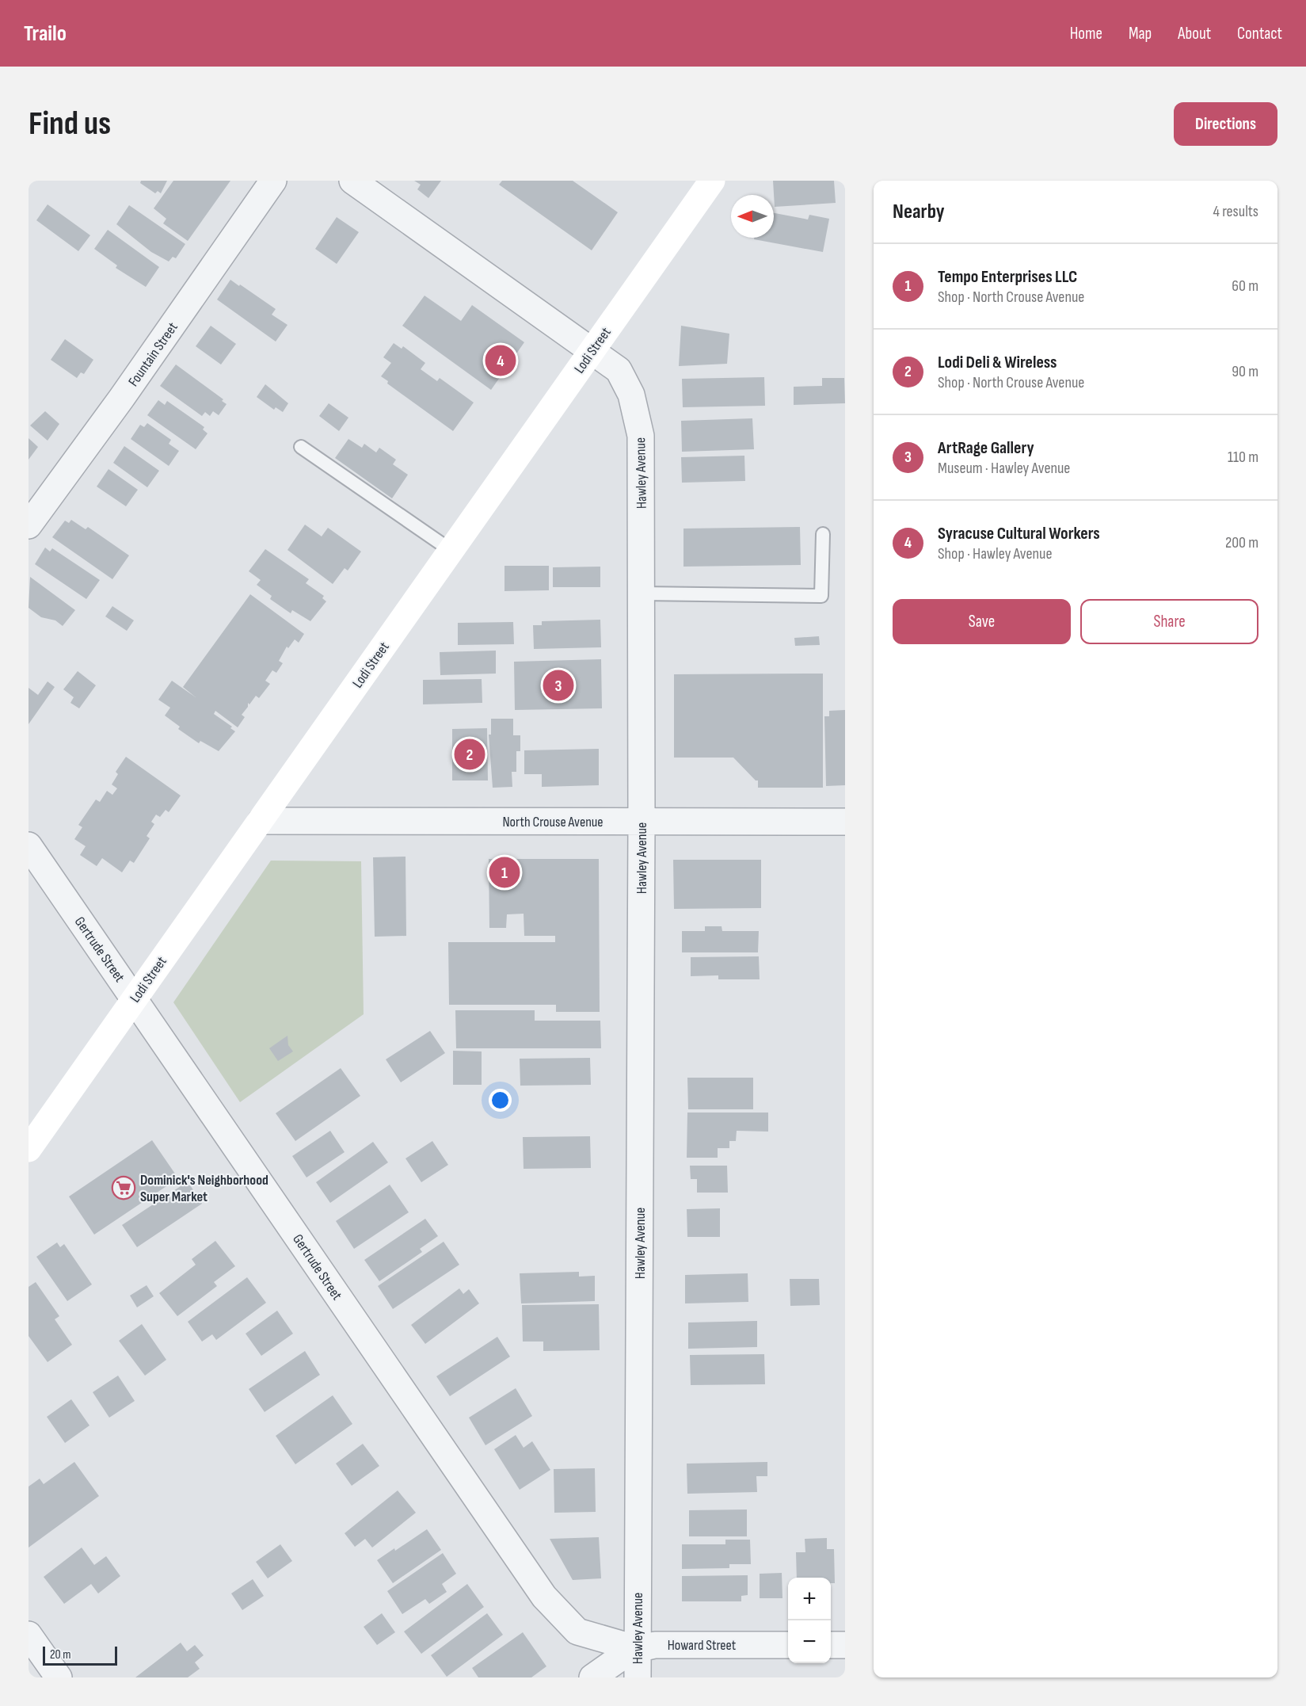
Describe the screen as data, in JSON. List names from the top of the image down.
{
  "streets": {
    "street": [
      "Lodi Street",
      "Fountain Street",
      "Hawley Avenue",
      "North Crouse Avenue",
      "Gertrude Street",
      "Howard Street"
    ]
  },
  "crossings": [
    ["Lodi Street", "Hawley Avenue"],
    ["Lodi Street", "North Crouse Avenue"],
    ["Lodi Street", "Gertrude Street"],
    ["Hawley Avenue", "North Crouse Avenue"],
    ["Hawley Avenue", "Gertrude Street"],
    ["Hawley Avenue", "Howard Street"],
    ["Gertrude Street", "Howard Street"]
  ],
  "places": {
    "supermarket": ["Dominick's Neighborhood Super Market"]
  },
  "scale_bar": "20 m",
  "north": "left",
  "page": {
    "header": "Trailo",
    "nav": [
      "Home",
      "Map",
      "About",
      "Contact"
    ],
    "buttons": [
      "Directions",
      ["Save", "Share"]
    ],
    "title": "Find us",
    "heading": ["Nearby", "4 results"],
    "list": [
      {
        "mark": "1",
        "name": "Tempo Enterprises LLC",
        "note": "Shop · North Crouse Avenue",
        "value": "60 m"
      },
      {
        "mark": "2",
        "name": "Lodi Deli & Wireless",
        "note": "Shop · North Crouse Avenue",
        "value": "90 m"
      },
      {
        "mark": "3",
        "name": "ArtRage Gallery",
        "note": "Museum · Hawley Avenue",
        "value": "110 m"
      },
      {
        "mark": "4",
        "name": "Syracuse Cultural Workers",
        "note": "Shop · Hawley Avenue",
        "value": "200 m"
      }
    ],
    "pins": [
      "4",
      "3",
      "2",
      "1"
    ],
    "map_buttons": ["+", "−"],
    "scale": "20 m"
  }
}
